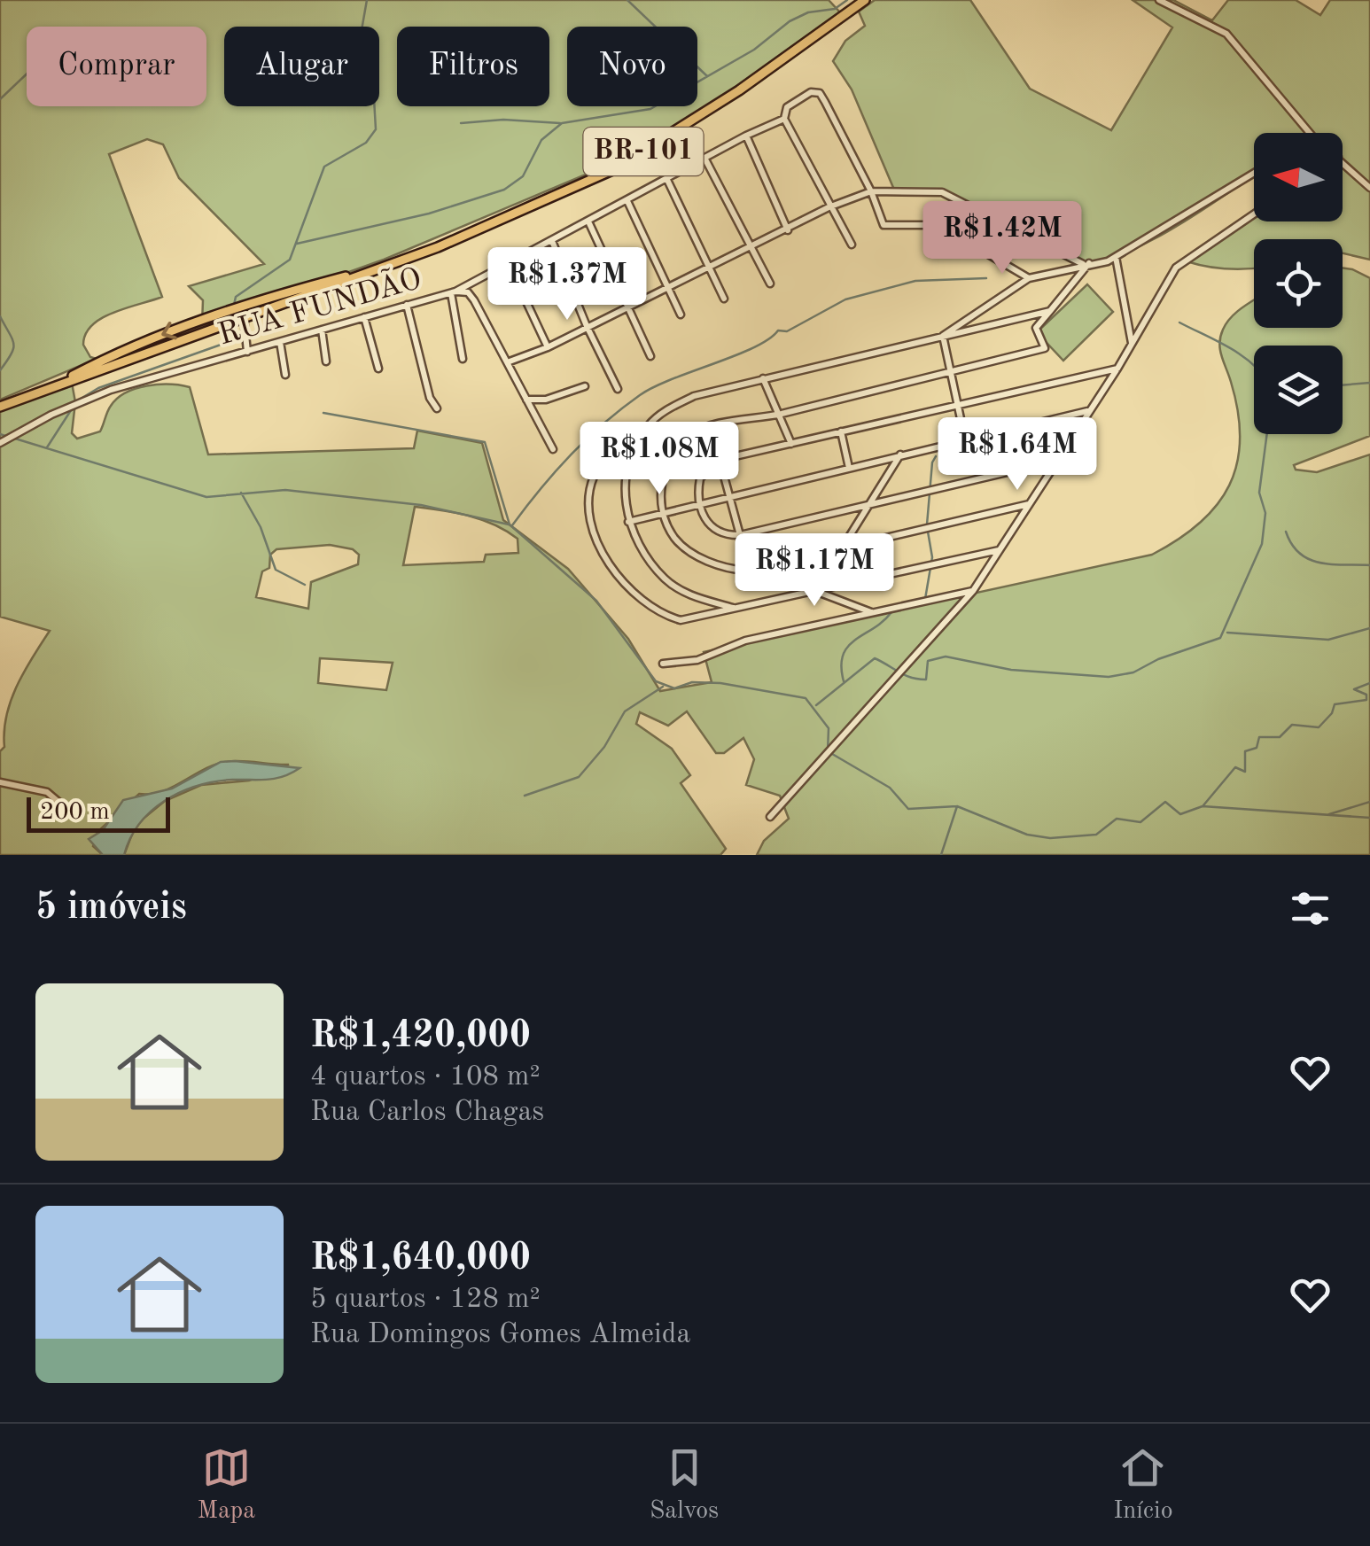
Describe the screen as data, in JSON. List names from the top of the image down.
{
  "streets": {
    "main road": ["BR-101"],
    "street": ["RUA FUNDÃO"]
  },
  "scale_bar": "200 m",
  "north": "left",
  "page": {
    "chip": [
      "Comprar",
      "Alugar",
      "Filtros",
      "Novo"
    ],
    "price": [
      "R$1.42M",
      "R$1.37M",
      "R$1.64M",
      "R$1.08M",
      "R$1.17M"
    ],
    "scale": "200 m",
    "heading": "5 imóveis",
    "list": [
      {
        "name": "R$1,420,000",
        "note": "4 quartos · 108 m² · Rua Carlos Chagas"
      },
      {
        "name": "R$1,640,000",
        "note": "5 quartos · 128 m² · Rua Domingos Gomes Almeida"
      }
    ],
    "tabs": ["Mapa", "Salvos", "Início"]
  }
}
